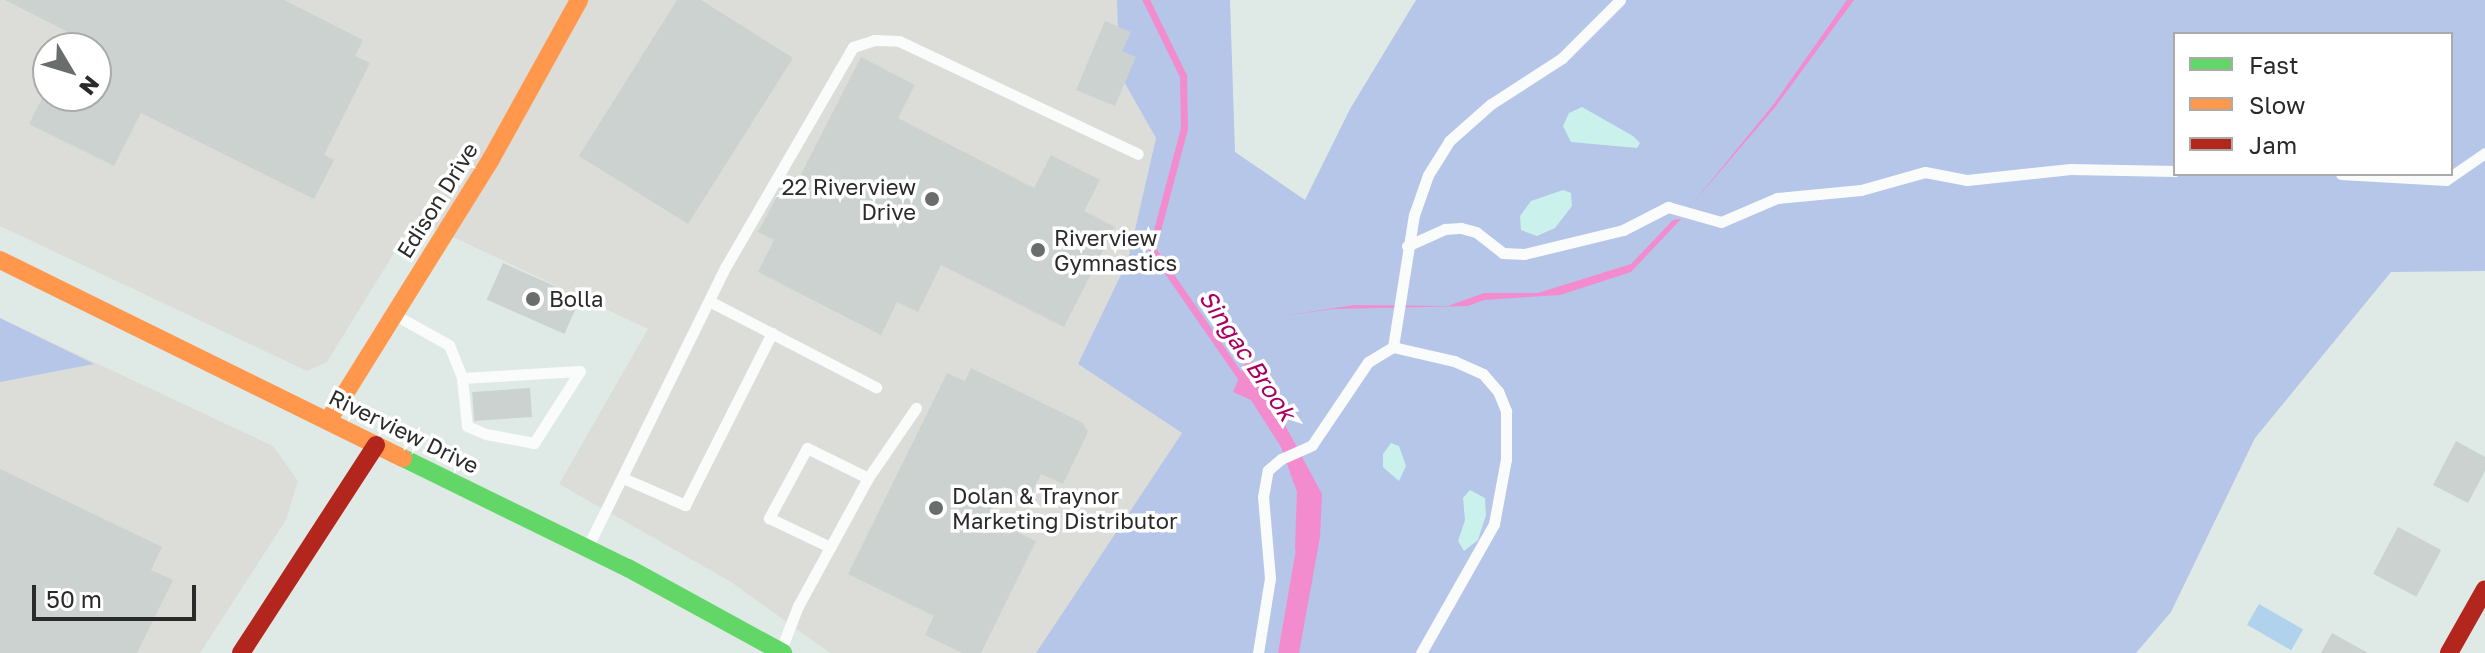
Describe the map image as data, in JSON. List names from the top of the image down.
{
  "streets": {
    "main road": ["Edison Drive", "Riverview Drive"]
  },
  "crossings": [
    ["Edison Drive", "Riverview Drive"]
  ],
  "water": ["Singac Brook"],
  "places": [
    "22 Riverview Drive",
    "Riverview Gymnastics",
    "Bolla",
    "Dolan & Traynor Marketing Distributor"
  ],
  "legend": ["Fast", "Slow", "Jam"],
  "scale_bar": "50 m",
  "north": "bottom right"
}
